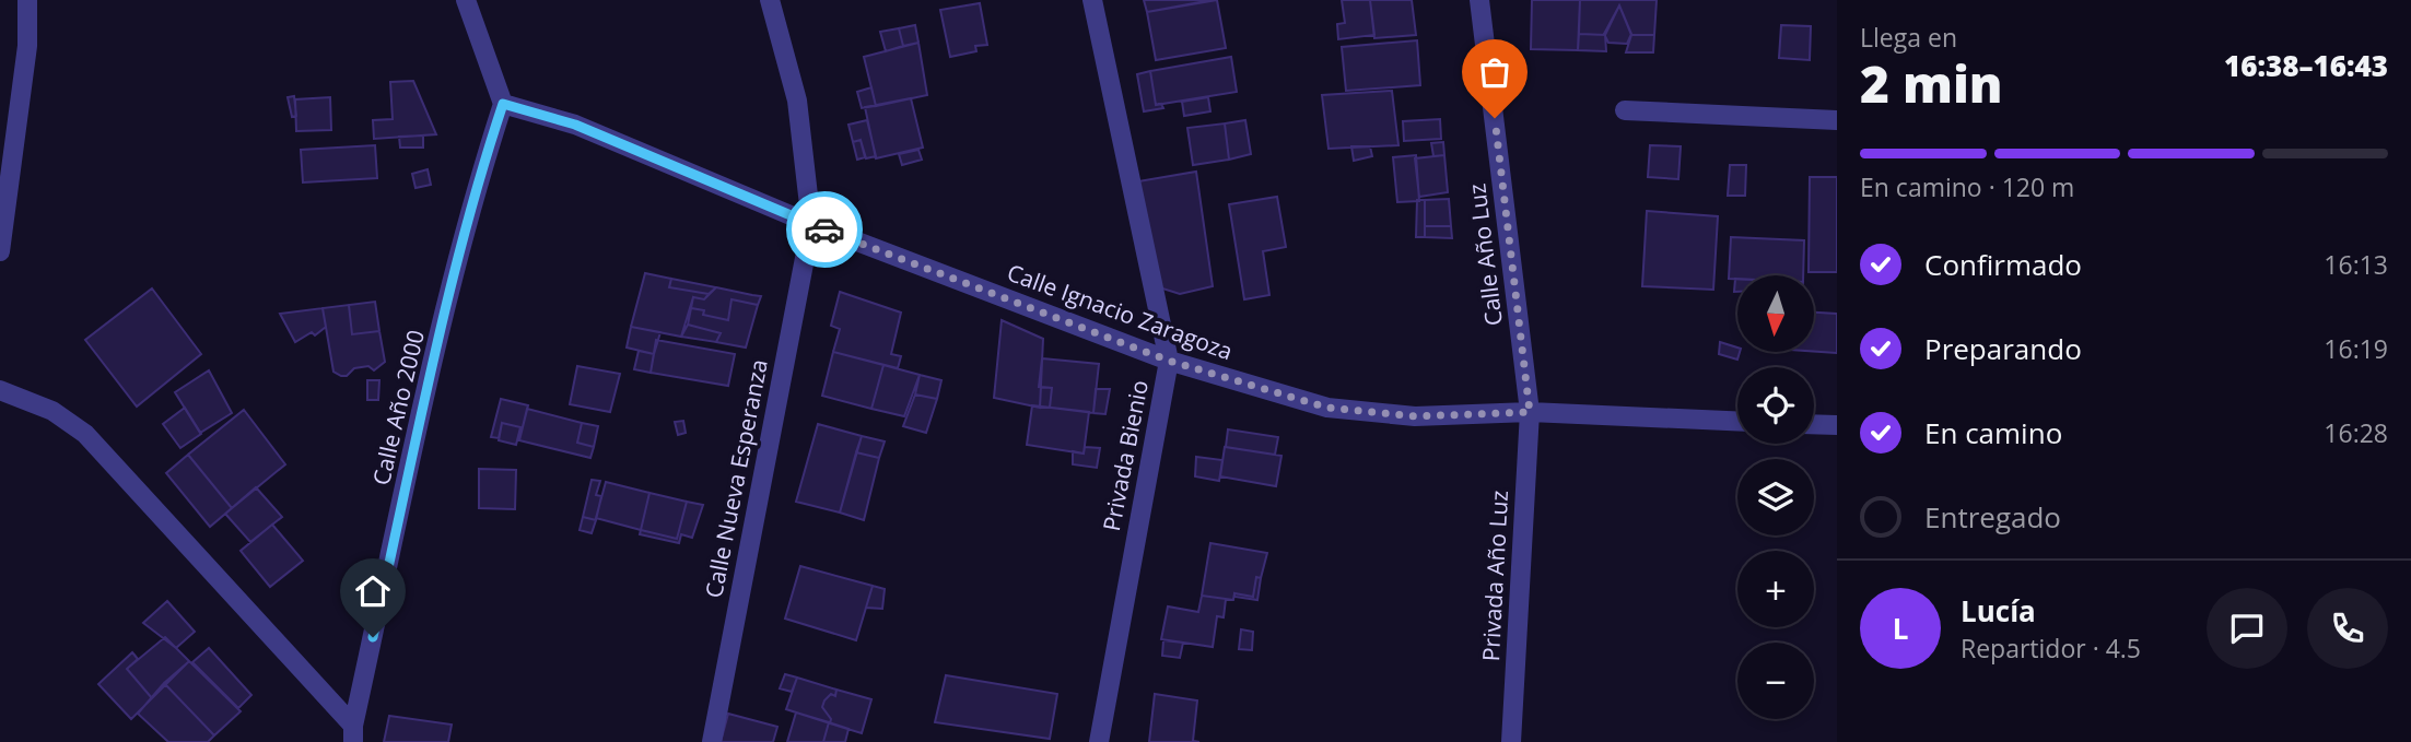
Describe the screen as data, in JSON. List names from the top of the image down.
{
  "streets": {
    "street": [
      "Calle Año Luz",
      "Calle Ignacio Zaragoza",
      "Calle Año 2000",
      "Privada Bienio",
      "Calle Nueva Esperanza",
      "Privada Año Luz"
    ]
  },
  "crossings": [
    ["Calle Año Luz", "Calle Ignacio Zaragoza"],
    ["Calle Año Luz", "Privada Año Luz"],
    ["Calle Ignacio Zaragoza", "Calle Año 2000"],
    ["Calle Ignacio Zaragoza", "Privada Bienio"],
    ["Calle Ignacio Zaragoza", "Calle Nueva Esperanza"],
    ["Calle Ignacio Zaragoza", "Privada Año Luz"]
  ],
  "north": "bottom",
  "page": {
    "heading": ["2 min", "Llega en", "16:38–16:43"],
    "panel": ["Lucía", "Repartidor · 4.5"],
    "bar": "En camino · 120 m",
    "list": [
      ["Confirmado", "16:13"],
      ["Preparando", "16:19"],
      ["En camino", "16:28"],
      "Entregado"
    ],
    "map_buttons": ["+", "−"],
    "round": "L"
  }
}
